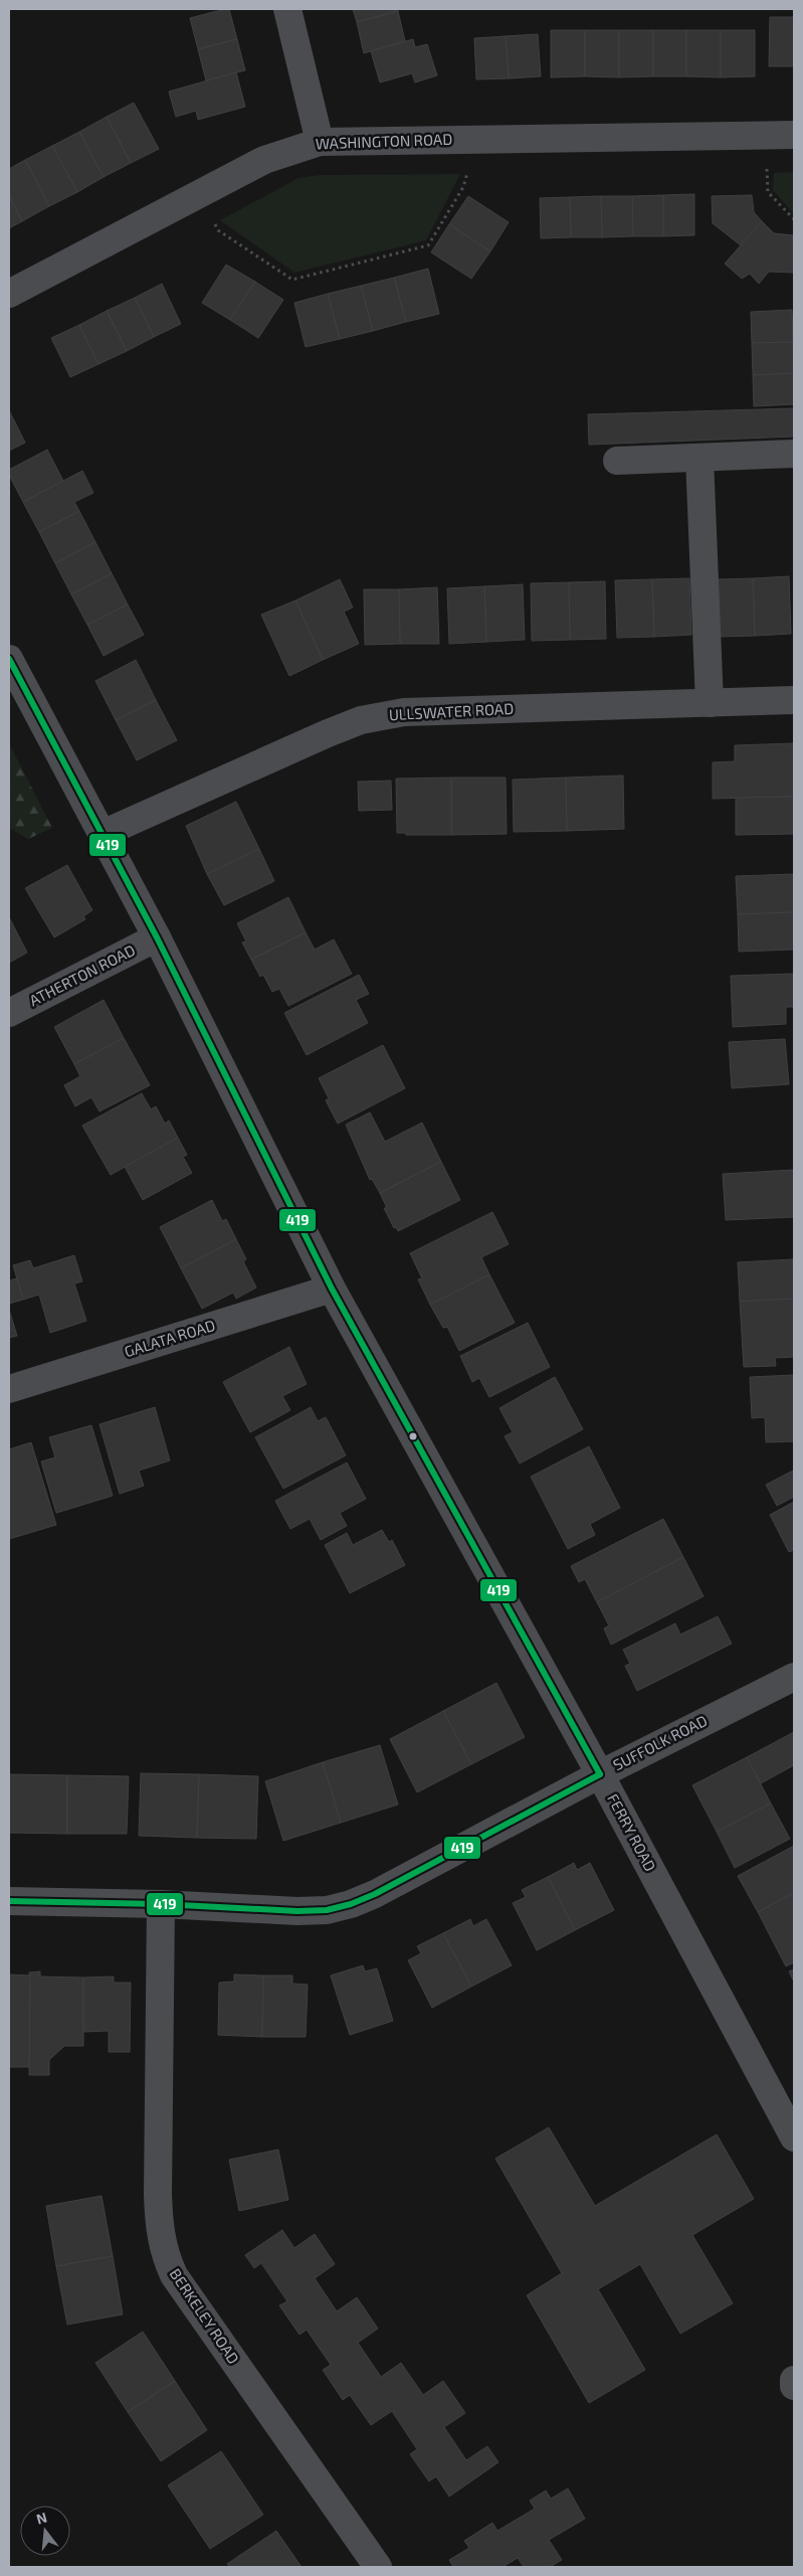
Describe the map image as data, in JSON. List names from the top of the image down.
{
  "streets": {
    "street": [
      "WASHINGTON ROAD",
      "ULLSWATER ROAD",
      "ATHERTON ROAD",
      "GALATA ROAD",
      "SUFFOLK ROAD",
      "FERRY ROAD",
      "BERKELEY ROAD"
    ]
  },
  "crossings": [
    ["ULLSWATER ROAD", "FERRY ROAD"],
    ["ATHERTON ROAD", "FERRY ROAD"],
    ["GALATA ROAD", "FERRY ROAD"],
    ["SUFFOLK ROAD", "FERRY ROAD"],
    ["SUFFOLK ROAD", "BERKELEY ROAD"]
  ],
  "lines": ["transit line 419"],
  "north": "top"
}
